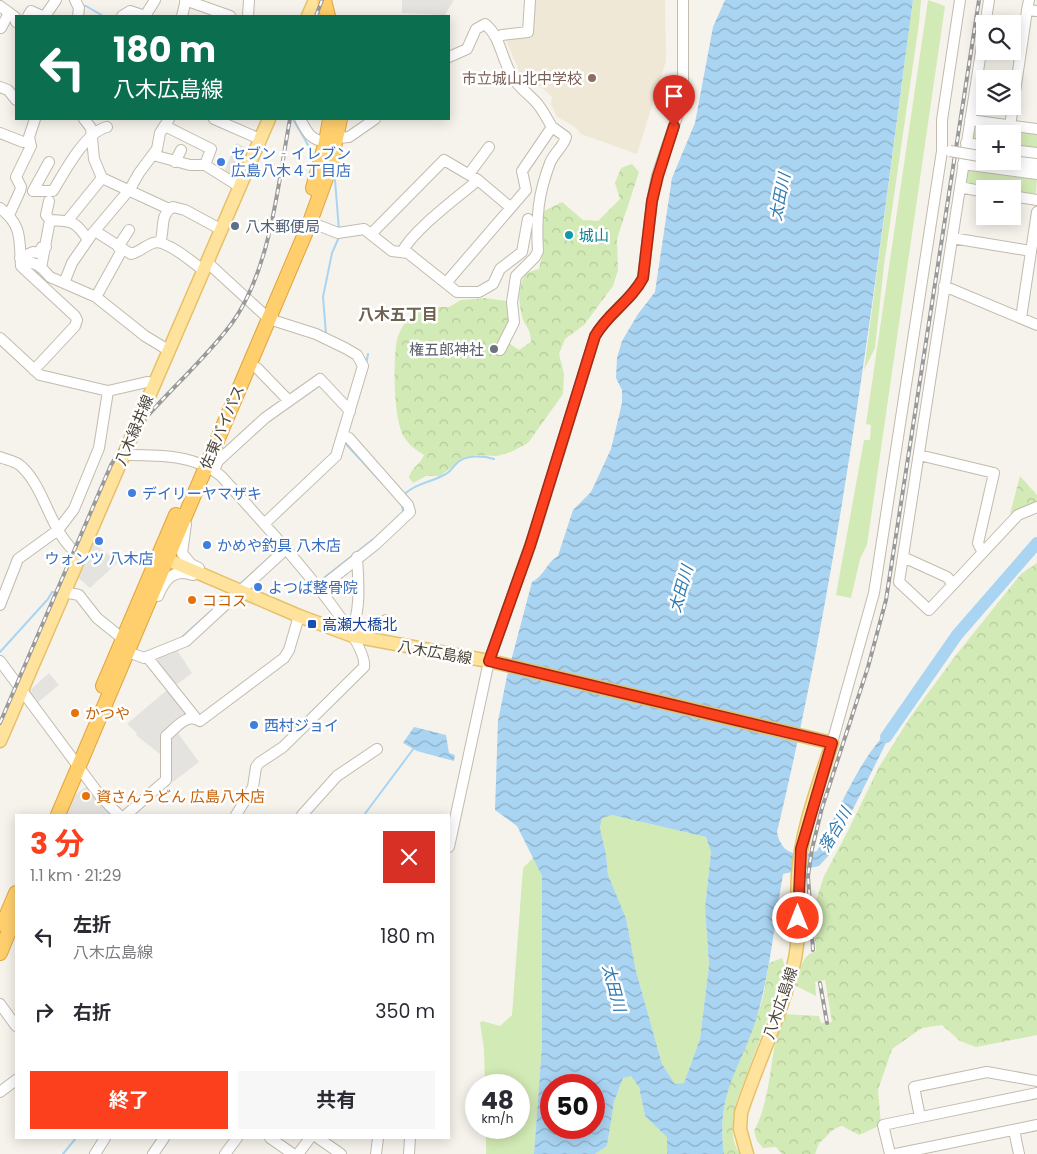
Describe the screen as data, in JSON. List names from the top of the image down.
{
  "streets": {
    "highway": ["佐東バイパス"],
    "main road": ["八木緑井線", "八木広島線"]
  },
  "crossings": [
    ["佐東バイパス", "八木広島線"]
  ],
  "districts": ["八木五丁目"],
  "water": ["太田川", "落合川"],
  "places": {
    "other": [
      "市立城山北中学校",
      "セブン‐イレブン 広島八木４丁目店",
      "八木郵便局",
      "城山",
      "権五郎神社",
      "デイリーヤマザキ",
      "ウォンツ 八木店",
      "かめや釣具 八木店",
      "よつば整骨院",
      "ココス",
      "かつや",
      "西村ジョイ",
      "資さんうどん 広島八木店"
    ],
    "transit": ["高瀬大橋北"]
  },
  "page": {
    "map_buttons": ["+", "−"],
    "turn": ["180 m", "八木広島線"],
    "heading": ["3 分", "1.1 km · 21:29"],
    "list": [
      {
        "name": "左折",
        "note": "八木広島線",
        "value": "180 m"
      },
      {
        "name": "右折",
        "value": "350 m"
      }
    ],
    "buttons": ["終了", "共有"],
    "speed": "48 km/h",
    "limit": "50"
  }
}
